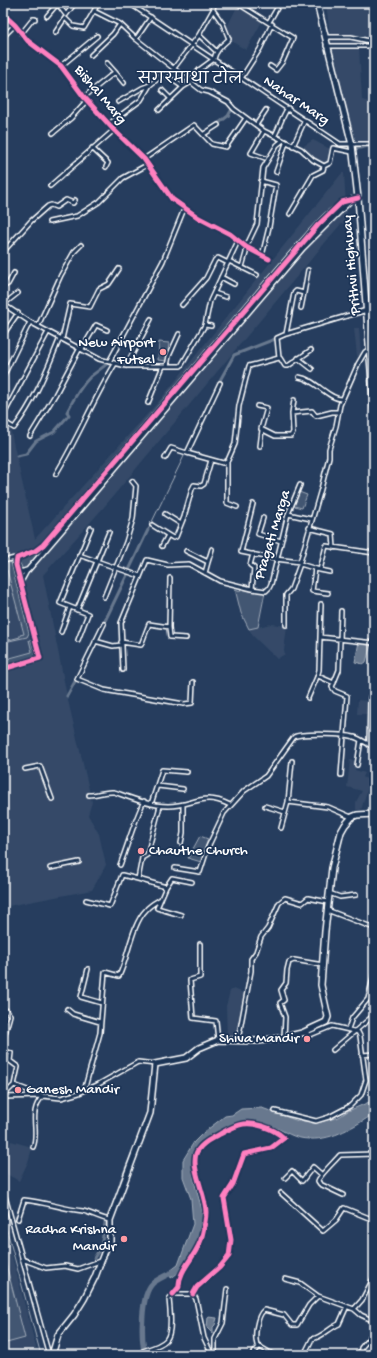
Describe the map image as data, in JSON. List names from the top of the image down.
{
  "streets": {
    "main road": ["Prithvi Highway"],
    "street": ["Bishal Marg", "Nahar Marg", "Pragati Marga"]
  },
  "crossings": [
    ["Nahar Marg", "Prithvi Highway"]
  ],
  "districts": ["सगरमाथा टोल"],
  "places": [
    "New Airport Futsal",
    "Chauthe Church",
    "Shiva Mandir",
    "Ganesh Mandir",
    "Radha Krishna Mandir"
  ]
}
